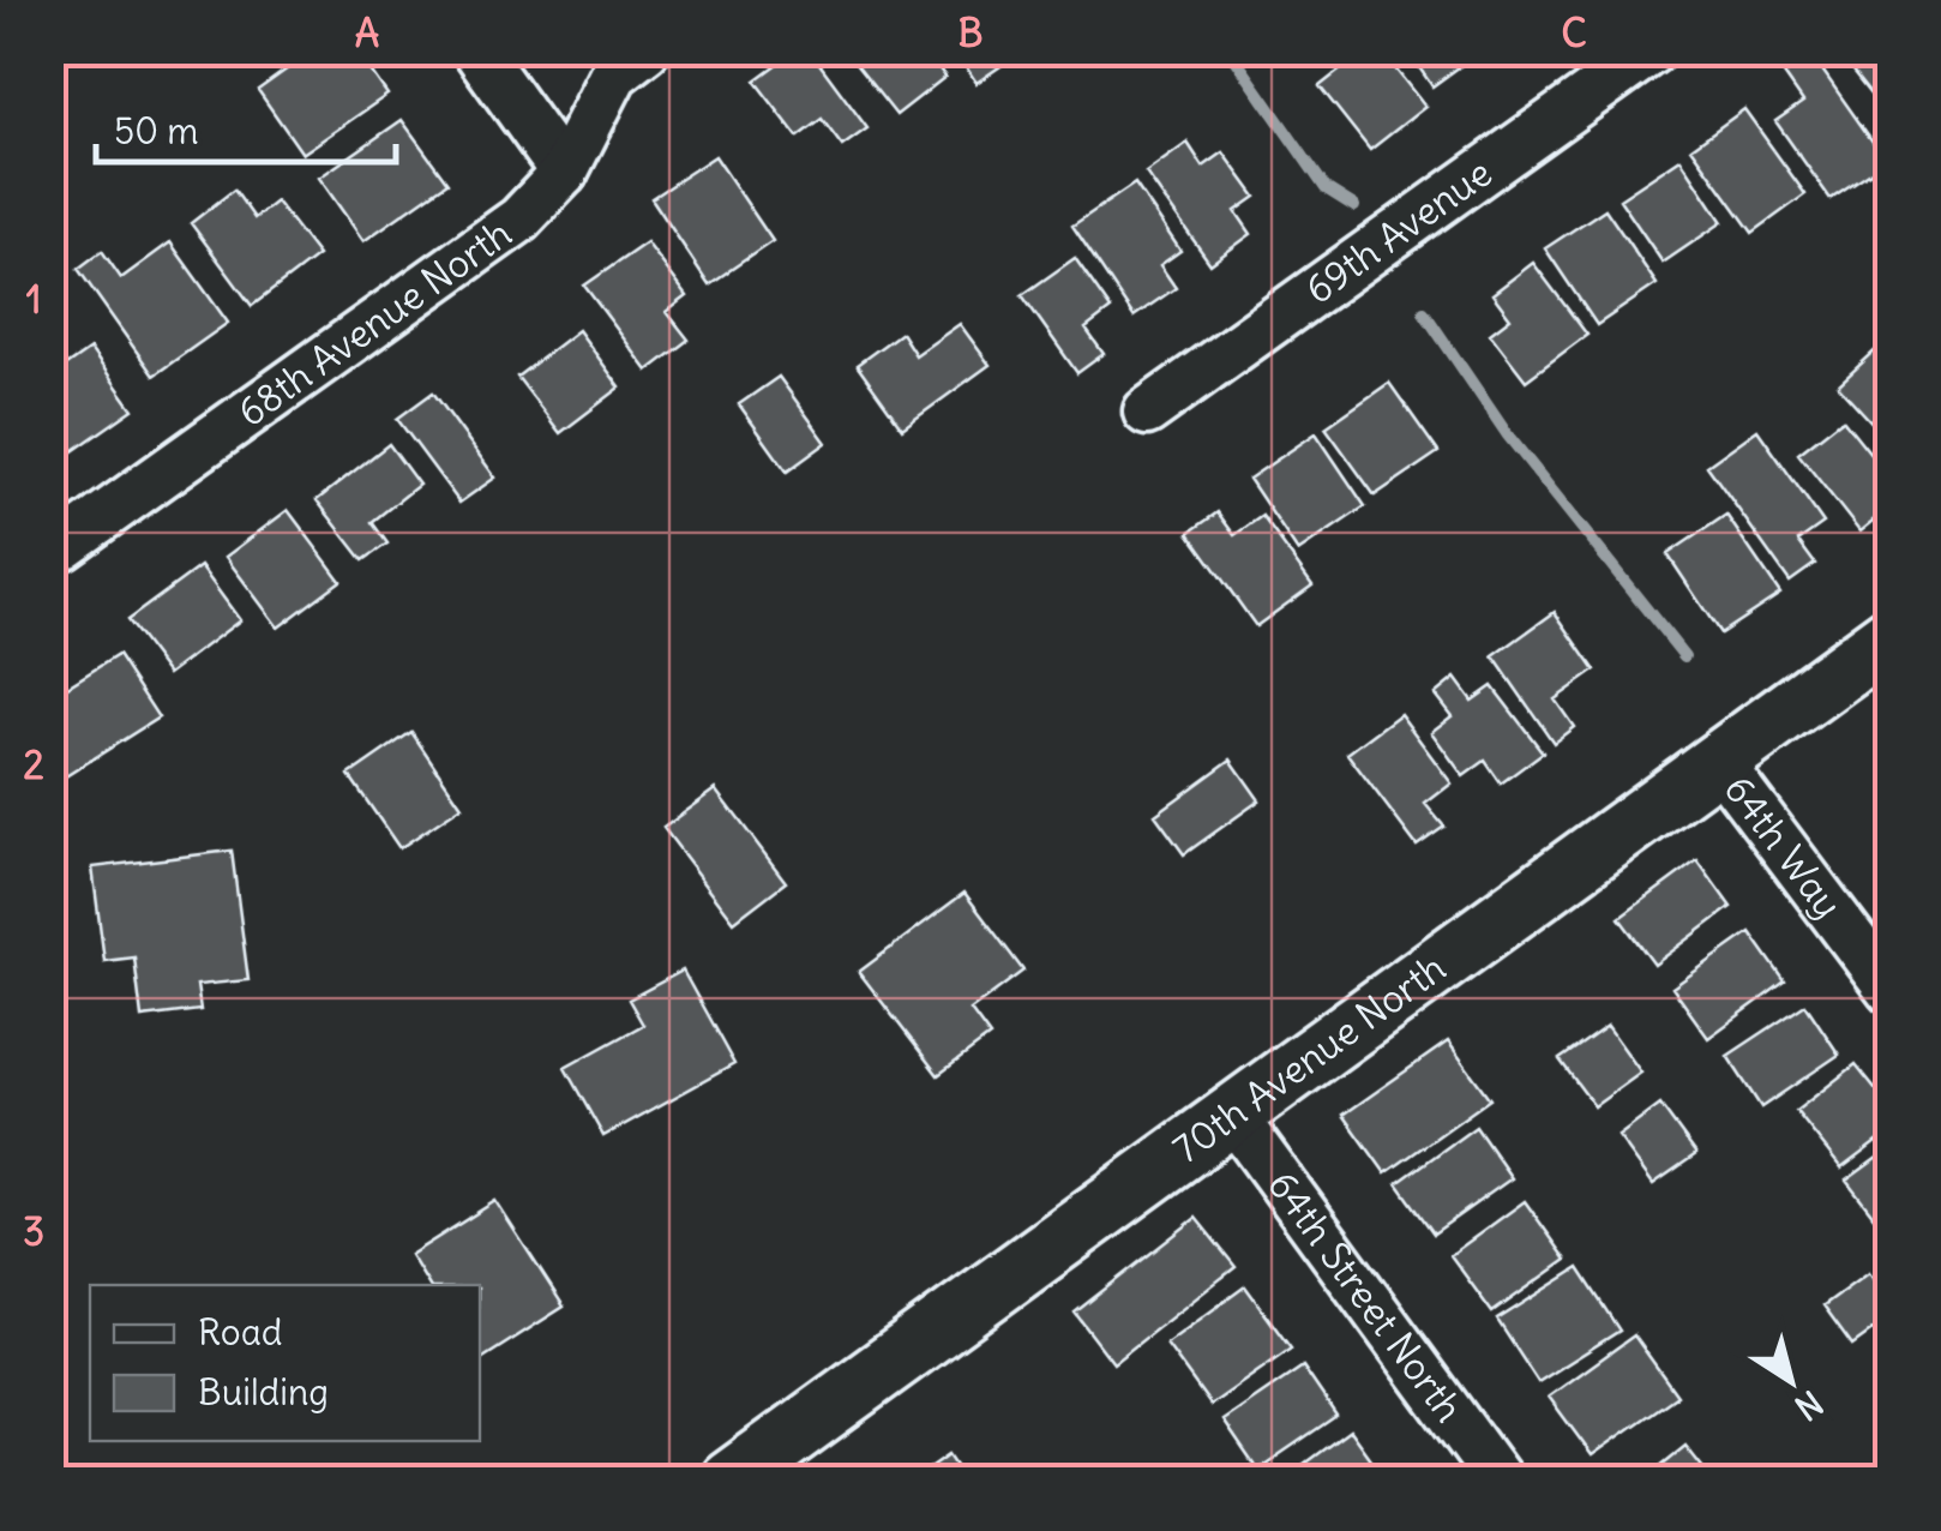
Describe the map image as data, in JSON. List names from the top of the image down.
{
  "streets": {
    "street": [
      "69th Avenue",
      "68th Avenue North",
      "64th Way",
      "70th Avenue North",
      "64th Street North"
    ]
  },
  "crossings": [
    ["64th Way", "70th Avenue North"],
    ["70th Avenue North", "64th Street North"]
  ],
  "legend": ["Road", "Building"],
  "scale_bar": "50 m",
  "north": "bottom right",
  "grid": {
    "columns": ["A", "B", "C"],
    "rows": ["1", "2", "3"]
  }
}
